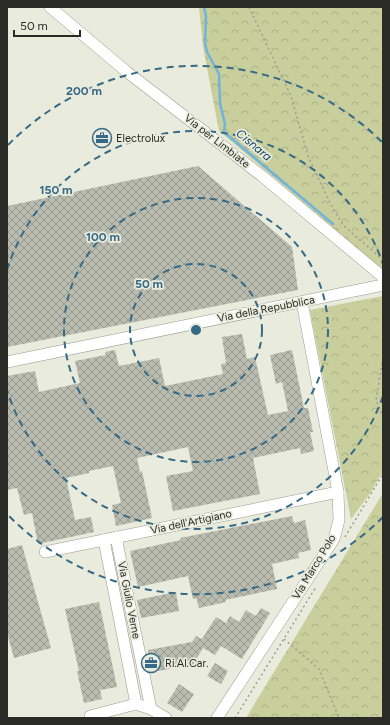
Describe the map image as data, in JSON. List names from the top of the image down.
{
  "streets": {
    "street": [
      "Via per Limbiate",
      "Via della Repubblica",
      "Via dell'Artigiano",
      "Via Marco Polo",
      "Via Giulio Verne"
    ]
  },
  "crossings": [
    ["Via della Repubblica", "Via Marco Polo"],
    ["Via dell'Artigiano", "Via Marco Polo"],
    ["Via dell'Artigiano", "Via Giulio Verne"]
  ],
  "water": ["Cisnara"],
  "places": {
    "office": ["Electrolux", "Ri.Al.Car."]
  },
  "scale_bar": "50 m",
  "rings": [
    "200 m",
    "150 m",
    "100 m",
    "50 m"
  ]
}
